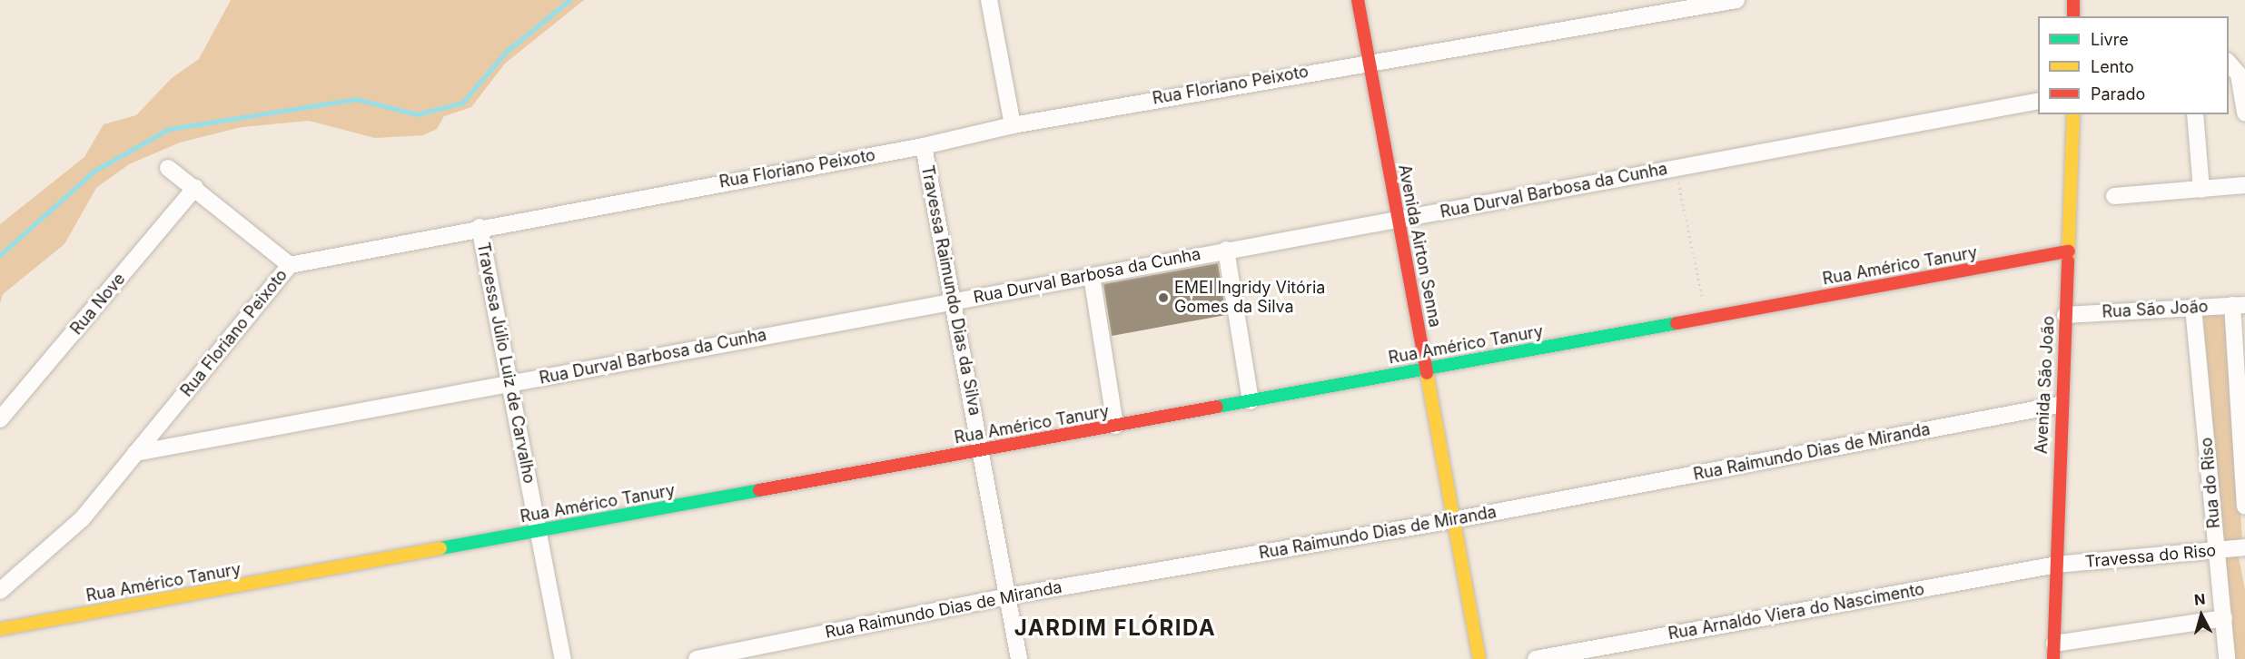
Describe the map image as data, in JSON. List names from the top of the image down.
{
  "streets": {
    "street": [
      "Rua Floriano Peixoto",
      "Rua Durval Barbosa da Cunha",
      "Avenida Airton Senna",
      "Rua Américo Tanury",
      "Travessa Raimundo Dias da Silva",
      "Rua Nove",
      "Rua São João",
      "Travessa Júlio Luiz de Carvalho",
      "Avenida São João",
      "Rua Raimundo Dias de Miranda",
      "Rua do Riso",
      "Travessa do Riso",
      "Rua Arnaldo Viera do Nascimento"
    ]
  },
  "crossings": [
    ["Rua Floriano Peixoto", "Rua Durval Barbosa da Cunha"],
    ["Rua Floriano Peixoto", "Avenida Airton Senna"],
    ["Rua Floriano Peixoto", "Travessa Raimundo Dias da Silva"],
    ["Rua Floriano Peixoto", "Travessa Júlio Luiz de Carvalho"],
    ["Rua Durval Barbosa da Cunha", "Avenida Airton Senna"],
    ["Rua Durval Barbosa da Cunha", "Travessa Raimundo Dias da Silva"],
    ["Rua Durval Barbosa da Cunha", "Travessa Júlio Luiz de Carvalho"],
    ["Avenida Airton Senna", "Rua Américo Tanury"],
    ["Avenida Airton Senna", "Rua Raimundo Dias de Miranda"],
    ["Rua Américo Tanury", "Travessa Raimundo Dias da Silva"],
    ["Rua Américo Tanury", "Travessa Júlio Luiz de Carvalho"],
    ["Rua Américo Tanury", "Avenida São João"],
    ["Travessa Raimundo Dias da Silva", "Rua Raimundo Dias de Miranda"],
    ["Rua São João", "Avenida São João"],
    ["Rua São João", "Rua do Riso"],
    ["Avenida São João", "Rua Raimundo Dias de Miranda"],
    ["Avenida São João", "Travessa do Riso"],
    ["Avenida São João", "Rua Arnaldo Viera do Nascimento"],
    ["Rua do Riso", "Travessa do Riso"],
    ["Travessa do Riso", "Rua Arnaldo Viera do Nascimento"]
  ],
  "districts": ["JARDIM FLÓRIDA"],
  "places": ["EMEI lngridy Vitória Gomes da Silva"],
  "legend": ["Livre", "Lento", "Parado"],
  "north": "top"
}
